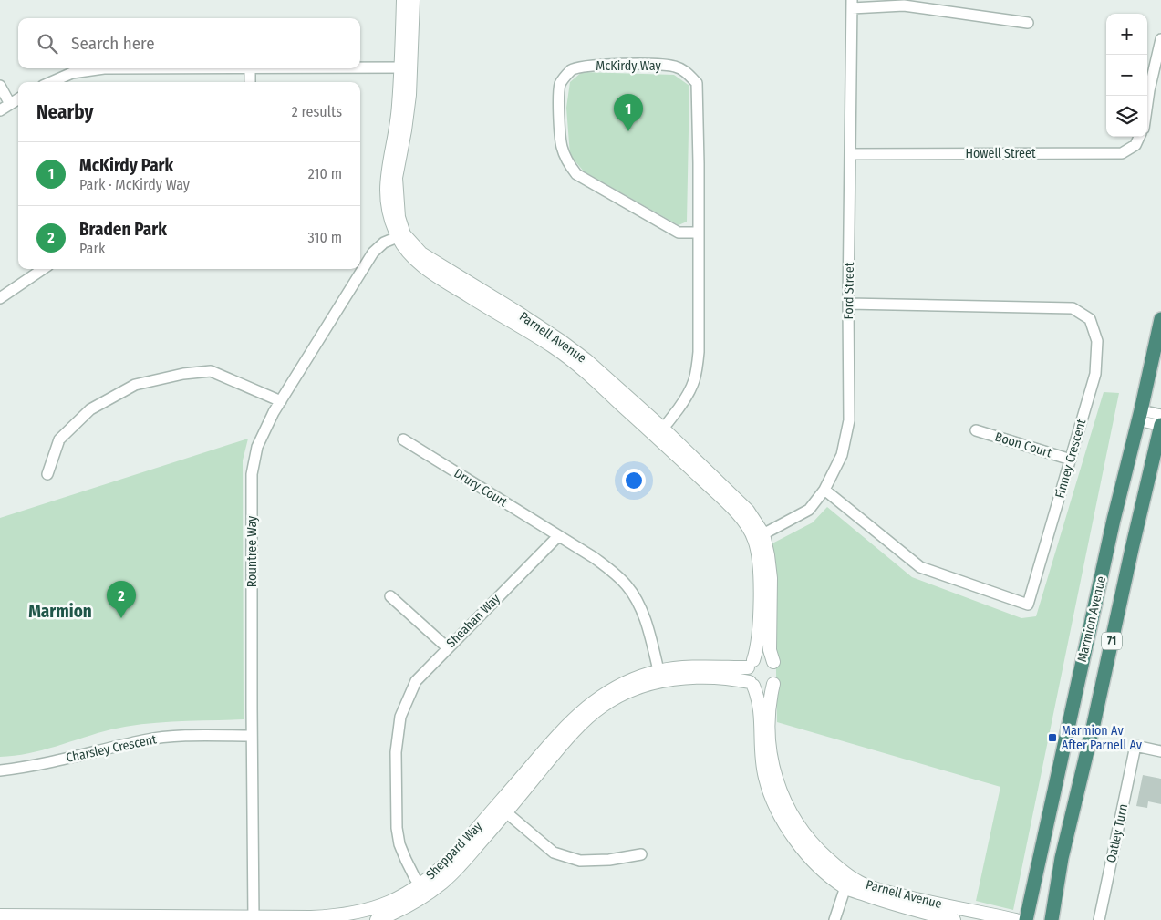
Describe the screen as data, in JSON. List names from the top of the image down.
{
  "streets": {
    "highway": ["Marmion Avenue", "71"],
    "street": [
      "McKirdy Way",
      "Howell Street",
      "Ford Street",
      "Parnell Avenue",
      "Boon Court",
      "Finney Crescent",
      "Drury Court",
      "Rountree Way",
      "Sheahan Way",
      "Charsley Crescent",
      "Oatley Turn",
      "Sheppard Way"
    ]
  },
  "crossings": [
    ["McKirdy Way", "Parnell Avenue"],
    ["Howell Street", "Ford Street"],
    ["Ford Street", "Parnell Avenue"],
    ["Ford Street", "Finney Crescent"],
    ["Parnell Avenue", "Rountree Way"],
    ["Parnell Avenue", "Sheppard Way"],
    ["Boon Court", "Finney Crescent"],
    ["Drury Court", "Sheahan Way"],
    ["Rountree Way", "Charsley Crescent"],
    ["Rountree Way", "Sheppard Way"],
    ["Sheahan Way", "Sheppard Way"]
  ],
  "districts": ["Marmion"],
  "places": {
    "transit": ["Marmion Av After Parnell Av"]
  },
  "page": {
    "map_buttons": ["+", "−"],
    "search": "Search here",
    "heading": ["Nearby", "2 results"],
    "pins": ["1", "2"],
    "list": [
      {
        "mark": "1",
        "name": "McKirdy Park",
        "note": "Park · McKirdy Way",
        "value": "210 m"
      },
      {
        "mark": "2",
        "name": "Braden Park",
        "note": "Park",
        "value": "310 m"
      }
    ]
  }
}
